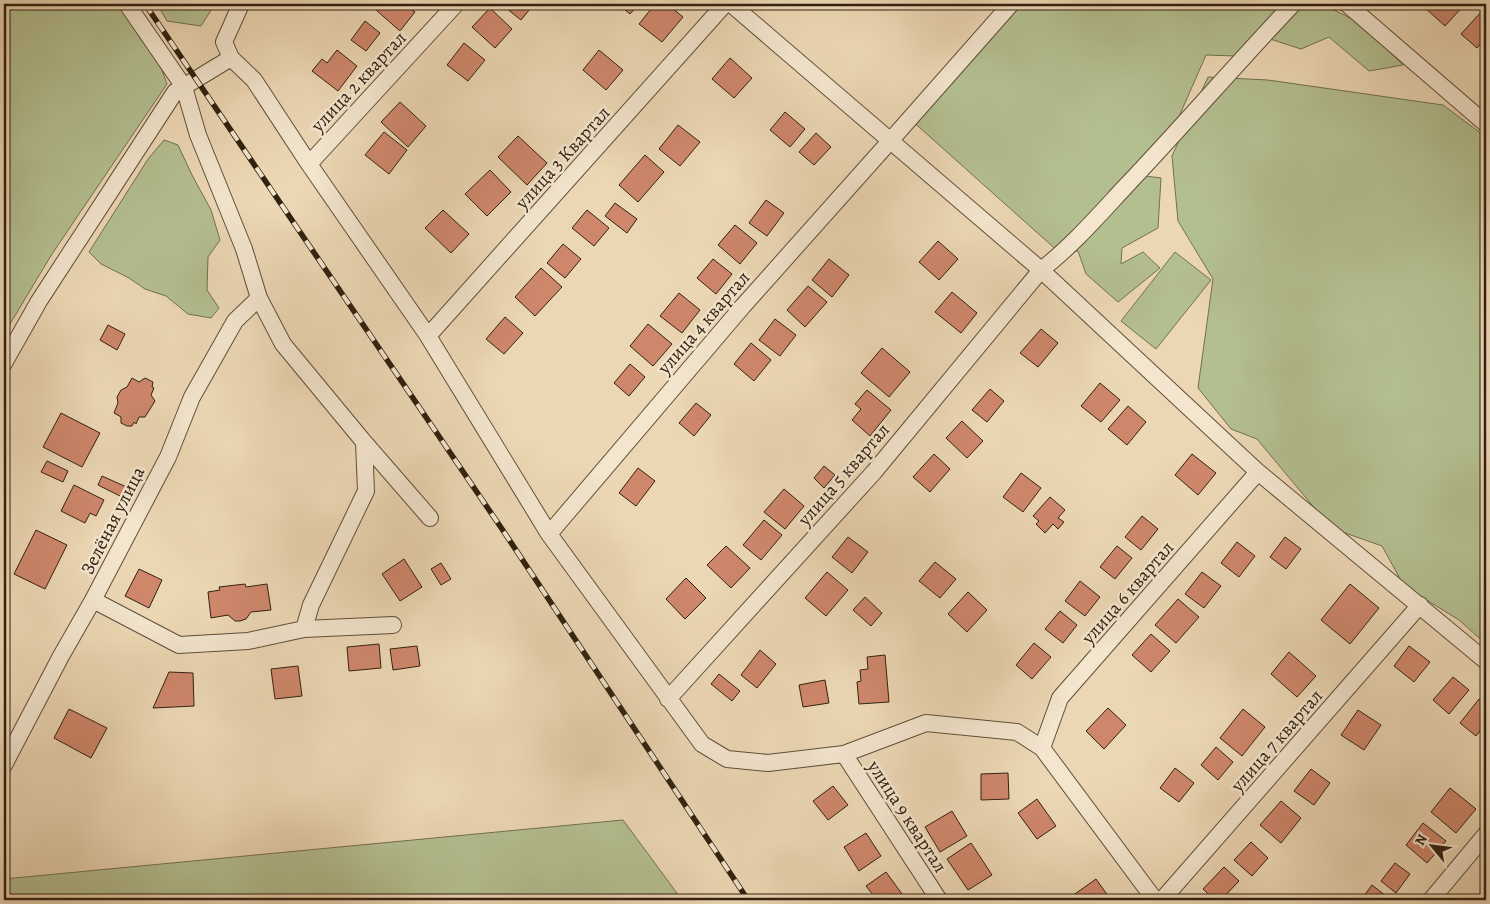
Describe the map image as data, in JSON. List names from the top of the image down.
{
  "streets": {
    "street": [
      "улица 2 квартал",
      "улица 3 Квартал",
      "улица 4 квартал",
      "улица 5 квартал",
      "Зелёная улица",
      "улица 6 квартал",
      "улица 7 квартал",
      "улица 9 квартал"
    ]
  },
  "north": "top left"
}
